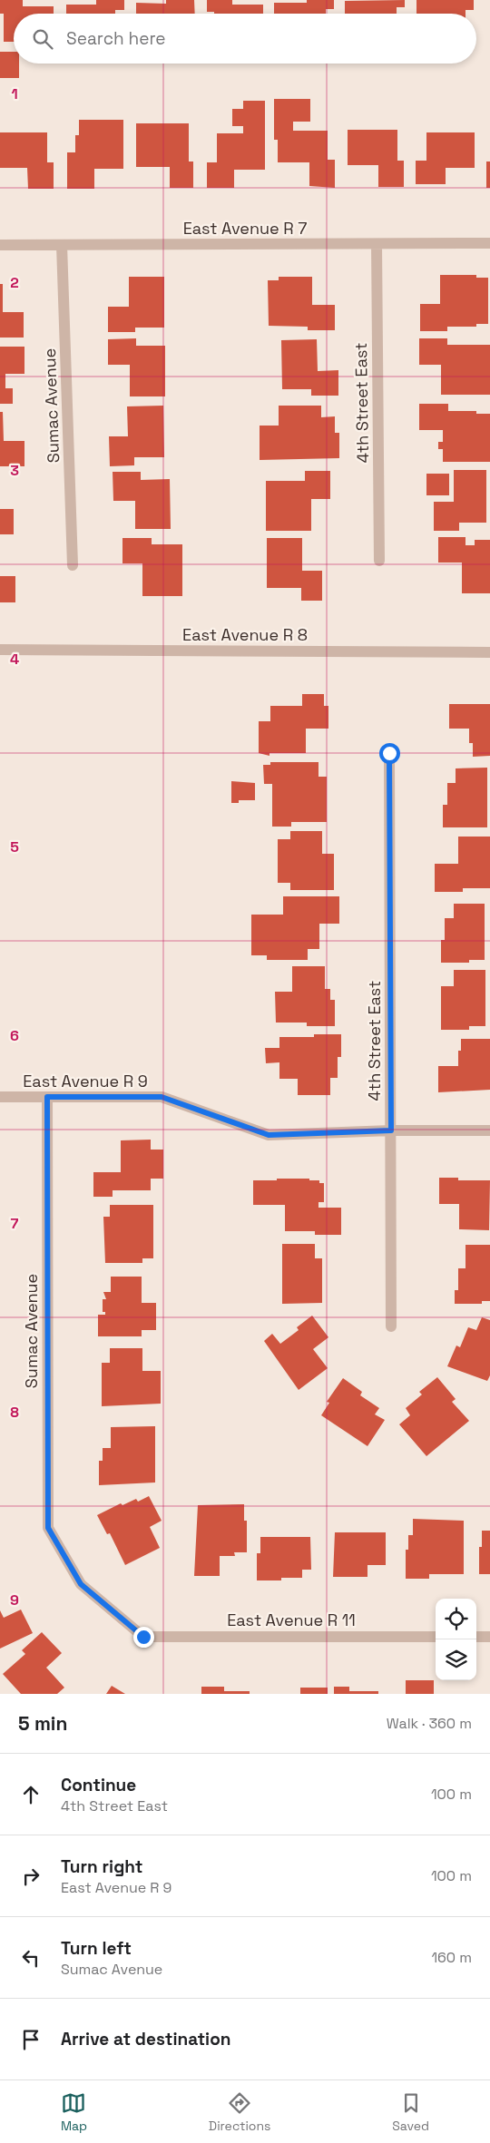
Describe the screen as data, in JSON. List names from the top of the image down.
{
  "streets": {
    "street": [
      "East Avenue R 7",
      "4th Street East",
      "Sumac Avenue",
      "East Avenue R 8",
      "East Avenue R 9",
      "East Avenue R 11"
    ]
  },
  "crossings": [
    ["East Avenue R 7", "4th Street East"],
    ["East Avenue R 7", "Sumac Avenue"],
    ["4th Street East", "East Avenue R 9"],
    ["Sumac Avenue", "East Avenue R 9"],
    ["Sumac Avenue", "East Avenue R 11"]
  ],
  "page": {
    "search": "Search here",
    "heading": ["5 min", "Walk · 360 m"],
    "list": [
      ["Continue", "4th Street East", "100 m"],
      ["Turn right", "East Avenue R 9", "100 m"],
      ["Turn left", "Sumac Avenue", "160 m"],
      "Arrive at destination"
    ],
    "nav": ["Map", "Directions", "Saved"]
  },
  "grid": {
    "rows": [
      "1",
      "2",
      "3",
      "4",
      "5",
      "6",
      "7",
      "8",
      "9"
    ]
  }
}
